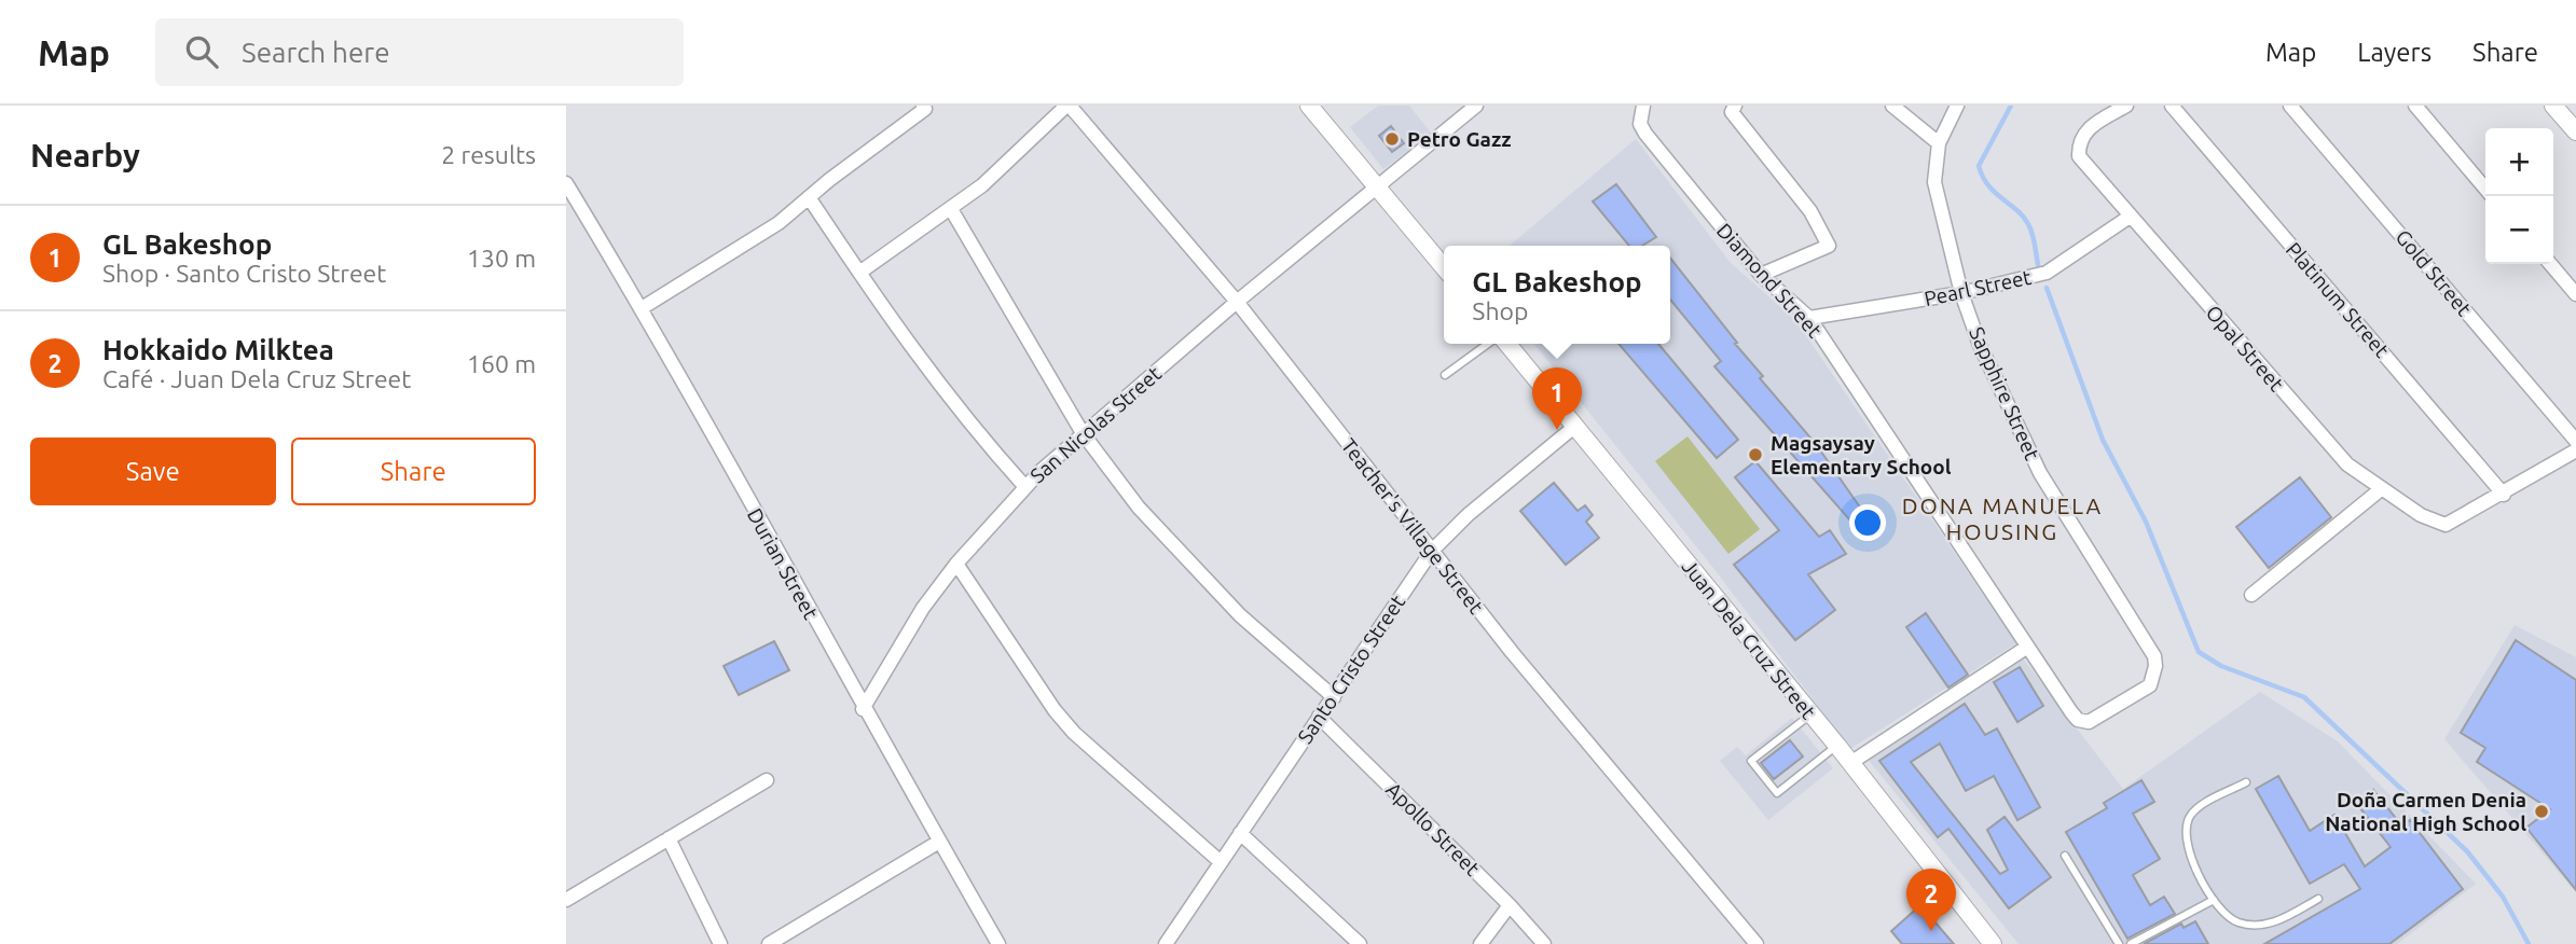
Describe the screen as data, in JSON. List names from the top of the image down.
{
  "streets": {
    "street": [
      "Gold Street",
      "Diamond Street",
      "Pearl Street",
      "Platinum Street",
      "Opal Street",
      "Sapphire Street",
      "San Nicolas Street",
      "Teacher's Village Street",
      "Durian Street",
      "Juan Dela Cruz Street",
      "Santo Cristo Street",
      "Apollo Street"
    ]
  },
  "crossings": [
    ["Diamond Street", "Pearl Street"],
    ["Diamond Street", "Sapphire Street"],
    ["Pearl Street", "Opal Street"],
    ["Pearl Street", "Sapphire Street"],
    ["Platinum Street", "Opal Street"],
    ["San Nicolas Street", "Teacher's Village Street"],
    ["San Nicolas Street", "Durian Street"],
    ["Teacher's Village Street", "Santo Cristo Street"],
    ["Juan Dela Cruz Street", "Santo Cristo Street"],
    ["Santo Cristo Street", "Apollo Street"]
  ],
  "districts": ["DONA MANUELA HOUSING"],
  "places": ["Petro Gazz", "Magsaysay Elementary School", "Doña Carmen Denia National High School"],
  "page": {
    "header": "Map",
    "search": "Search here",
    "nav": ["Map", "Layers", "Share"],
    "heading": ["Nearby", "2 results"],
    "map_buttons": ["+", "−"],
    "list": [
      {
        "mark": "1",
        "name": "GL Bakeshop",
        "note": "Shop · Santo Cristo Street",
        "value": "130 m"
      },
      {
        "mark": "2",
        "name": "Hokkaido Milktea",
        "note": "Café · Juan Dela Cruz Street",
        "value": "160 m"
      }
    ],
    "popup": ["GL Bakeshop", "Shop"],
    "pins": ["1", "2"],
    "buttons": ["Save", "Share"]
  }
}
